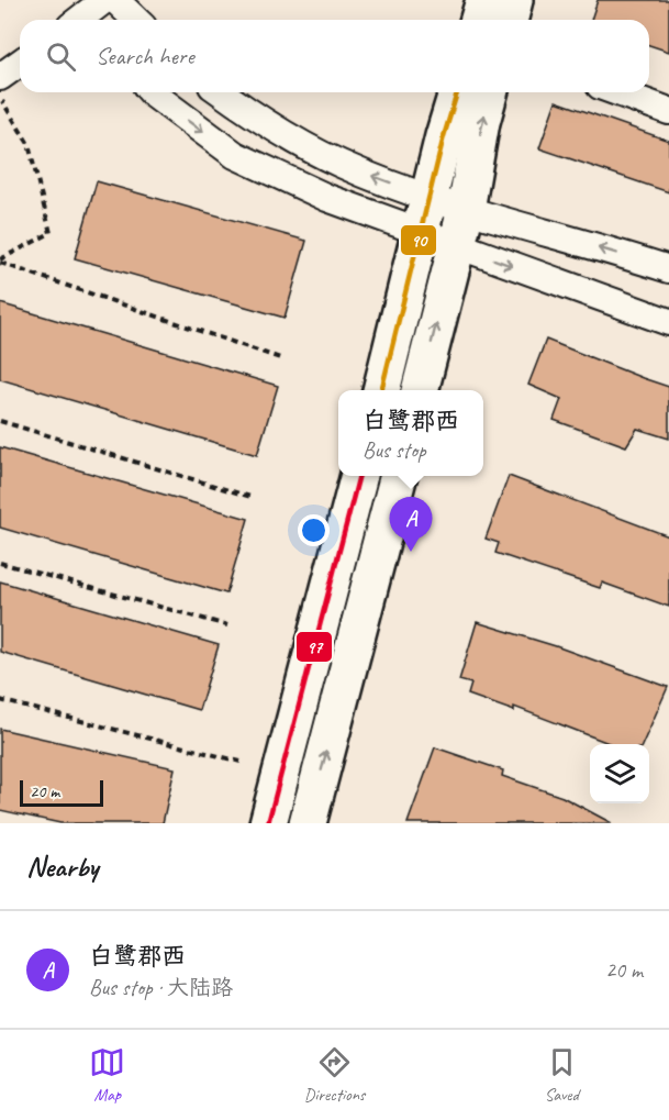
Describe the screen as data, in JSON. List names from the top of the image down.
{
  "lines": ["transit line 90", "transit line 97"],
  "scale_bar": "20 m",
  "page": {
    "search": "Search here",
    "popup": ["白鹭郡西", "Bus stop"],
    "pins": "A",
    "scale": "20 m",
    "heading": "Nearby",
    "list": [
      {
        "mark": "A",
        "name": "白鹭郡西",
        "note": "Bus stop · 大陆路",
        "value": "20 m"
      }
    ],
    "nav": ["Map", "Directions", "Saved"]
  }
}
